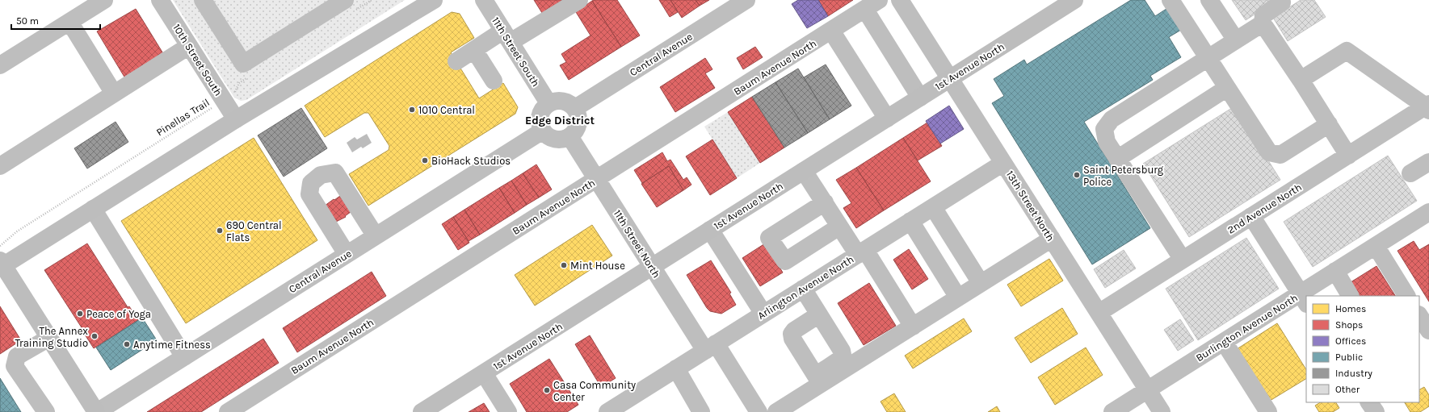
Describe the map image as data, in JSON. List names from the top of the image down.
{
  "streets": {
    "main road": ["1st Avenue North"],
    "street": [
      "11th Street South",
      "Central Avenue",
      "10th Street South",
      "Baum Avenue North",
      "13th Street North",
      "2nd Avenue North",
      "11th Street North",
      "Arlington Avenue North",
      "Burlington Avenue North"
    ],
    "path": ["Pinellas Trail"]
  },
  "crossings": [
    ["11th Street South", "Central Avenue"],
    ["11th Street South", "11th Street North"],
    ["Central Avenue", "11th Street North"],
    ["10th Street South", "Pinellas Trail"],
    ["1st Avenue North", "13th Street North"],
    ["1st Avenue North", "11th Street North"],
    ["Baum Avenue North", "11th Street North"],
    ["13th Street North", "2nd Avenue North"],
    ["13th Street North", "Arlington Avenue North"],
    ["13th Street North", "Burlington Avenue North"],
    ["11th Street North", "Arlington Avenue North"]
  ],
  "districts": ["Edge District"],
  "places": [
    "1010 Central",
    "BioHack Studios",
    "Saint Petersburg Police",
    "690 Central Flats",
    "Mint House",
    "Peace of Yoga",
    "The Annex Training Studio",
    "Anytime Fitness",
    "Casa Community Center"
  ],
  "legend": [
    "Homes",
    "Shops",
    "Offices",
    "Public",
    "Industry",
    "Other"
  ],
  "scale_bar": "50 m"
}
